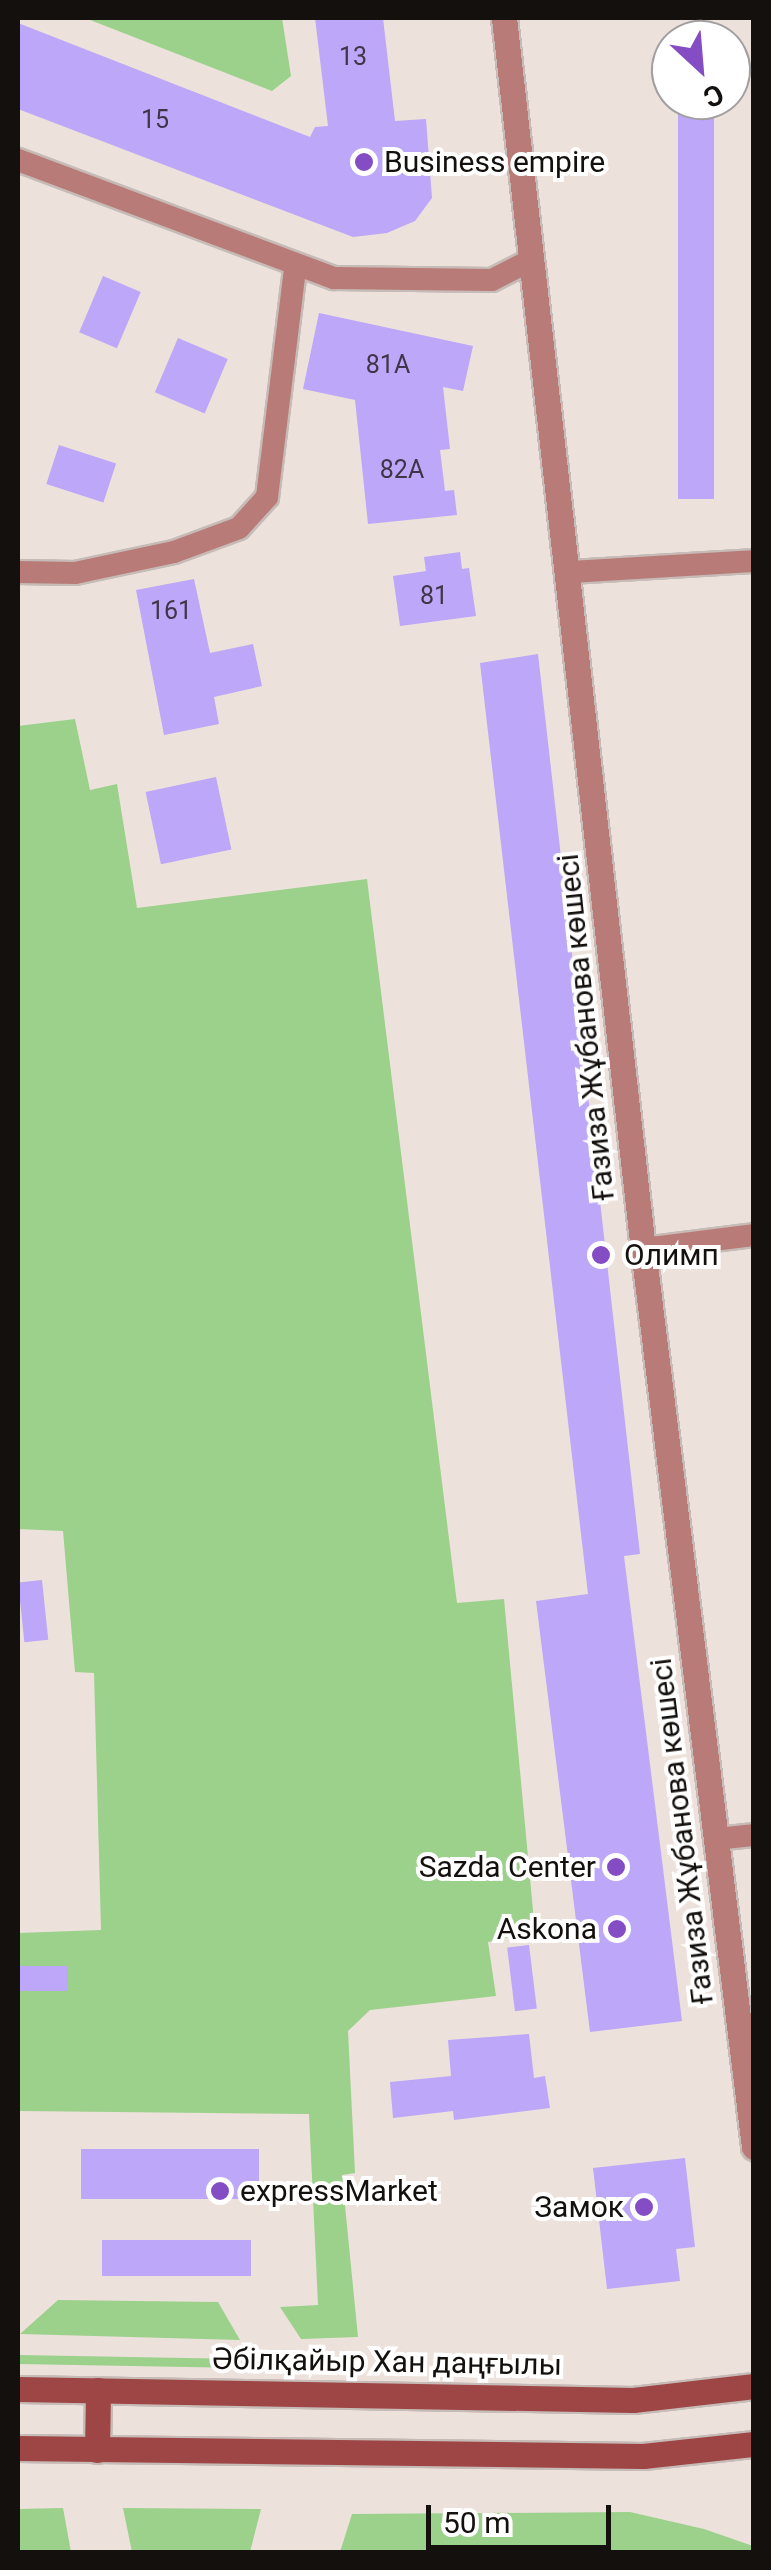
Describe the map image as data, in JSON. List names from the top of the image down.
{
  "streets": {
    "main road": ["Әбілқайыр Хан даңғылы"],
    "street": ["Ғазиза Жұбанова көшесі"]
  },
  "places": [
    "Business empire",
    "Олимп",
    "Sazda Center",
    "Askona",
    "expressMarket",
    "Замок"
  ],
  "house_numbers": [
    "13",
    "15",
    "81А",
    "82А",
    "81",
    "161"
  ],
  "scale_bar": "50 m",
  "north": "bottom right"
}
